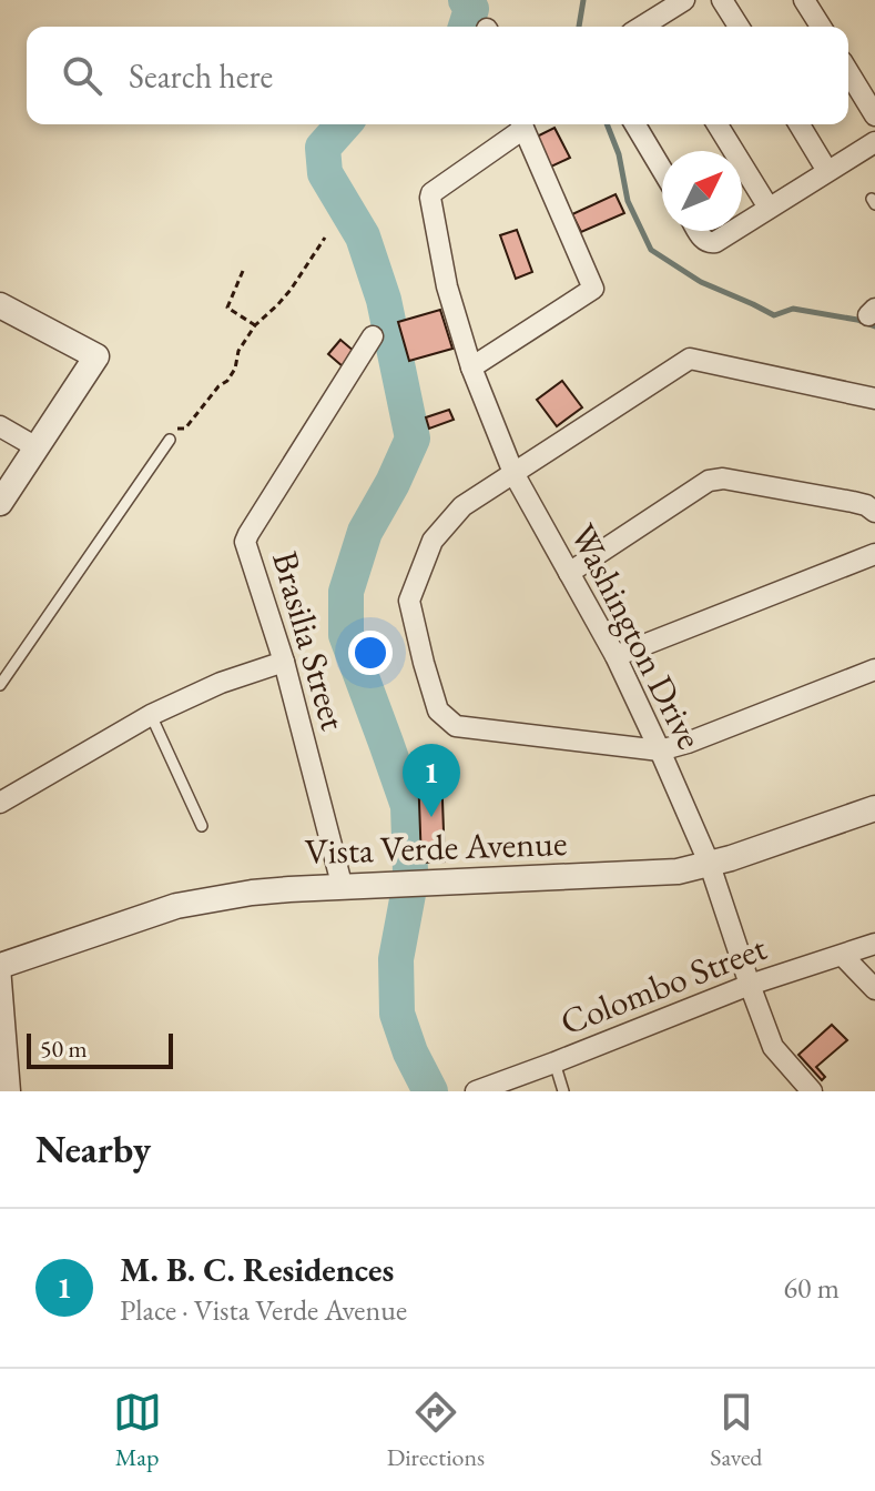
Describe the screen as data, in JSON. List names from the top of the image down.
{
  "streets": {
    "street": [
      "Washington Drive",
      "Brasilia Street",
      "Vista Verde Avenue",
      "Colombo Street"
    ]
  },
  "crossings": [
    ["Washington Drive", "Vista Verde Avenue"],
    ["Washington Drive", "Colombo Street"],
    ["Brasilia Street", "Vista Verde Avenue"]
  ],
  "scale_bar": "50 m",
  "north": "top right",
  "page": {
    "search": "Search here",
    "pins": "1",
    "scale": "50 m",
    "heading": "Nearby",
    "list": [
      {
        "mark": "1",
        "name": "M. B. C. Residences",
        "note": "Place · Vista Verde Avenue",
        "value": "60 m"
      }
    ],
    "nav": ["Map", "Directions", "Saved"]
  }
}
